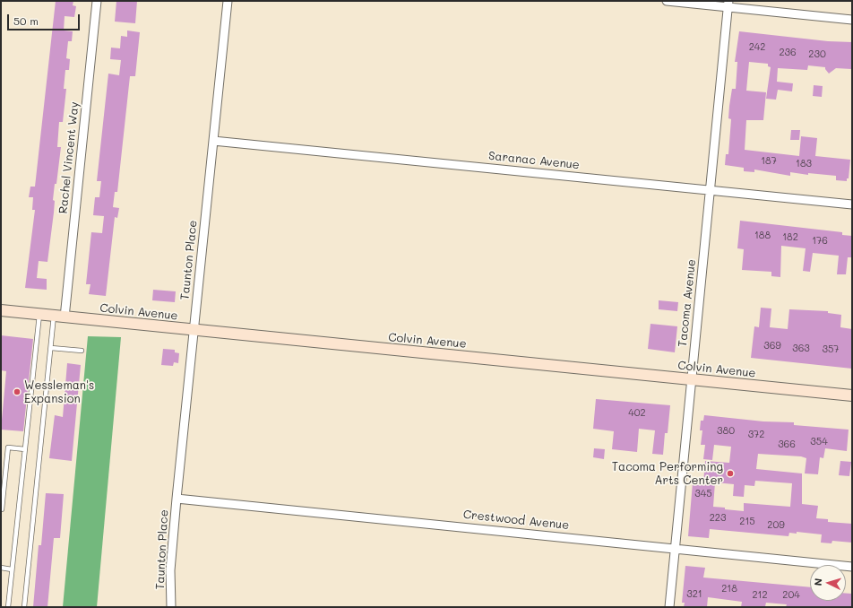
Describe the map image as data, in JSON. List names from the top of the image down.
{
  "streets": {
    "street": [
      "Rachel Vincent Way",
      "Saranac Avenue",
      "Taunton Place",
      "Tacoma Avenue",
      "Colvin Avenue",
      "Crestwood Avenue"
    ]
  },
  "crossings": [
    ["Rachel Vincent Way", "Colvin Avenue"],
    ["Saranac Avenue", "Taunton Place"],
    ["Saranac Avenue", "Tacoma Avenue"],
    ["Taunton Place", "Colvin Avenue"],
    ["Taunton Place", "Crestwood Avenue"],
    ["Tacoma Avenue", "Colvin Avenue"],
    ["Tacoma Avenue", "Crestwood Avenue"]
  ],
  "places": ["Wessleman's Expansion", "Tacoma Performing Arts Center"],
  "house_numbers": [
    "242",
    "236",
    "230",
    "187",
    "183",
    "188",
    "182",
    "176",
    "369",
    "363",
    "357",
    "402",
    "380",
    "372",
    "354",
    "366",
    "345",
    "223",
    "215",
    "209",
    "218",
    "321",
    "212",
    "204"
  ],
  "scale_bar": "50 m",
  "north": "left"
}
